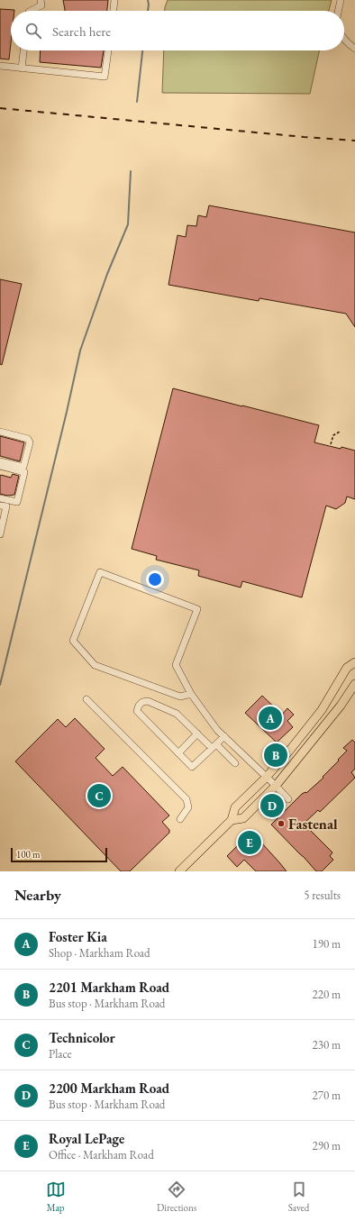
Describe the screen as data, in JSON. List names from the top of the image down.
{
  "places": ["Fastenal"],
  "scale_bar": "100 m",
  "page": {
    "search": "Search here",
    "pins": [
      "A",
      "B",
      "C",
      "D",
      "E"
    ],
    "scale": "100 m",
    "heading": ["Nearby", "5 results"],
    "list": [
      {
        "mark": "A",
        "name": "Foster Kia",
        "note": "Shop · Markham Road",
        "value": "190 m"
      },
      {
        "mark": "B",
        "name": "2201 Markham Road",
        "note": "Bus stop · Markham Road",
        "value": "220 m"
      },
      {
        "mark": "C",
        "name": "Technicolor",
        "note": "Place",
        "value": "230 m"
      },
      {
        "mark": "D",
        "name": "2200 Markham Road",
        "note": "Bus stop · Markham Road",
        "value": "270 m"
      },
      {
        "mark": "E",
        "name": "Royal LePage",
        "note": "Office · Markham Road",
        "value": "290 m"
      }
    ],
    "nav": ["Map", "Directions", "Saved"]
  }
}
